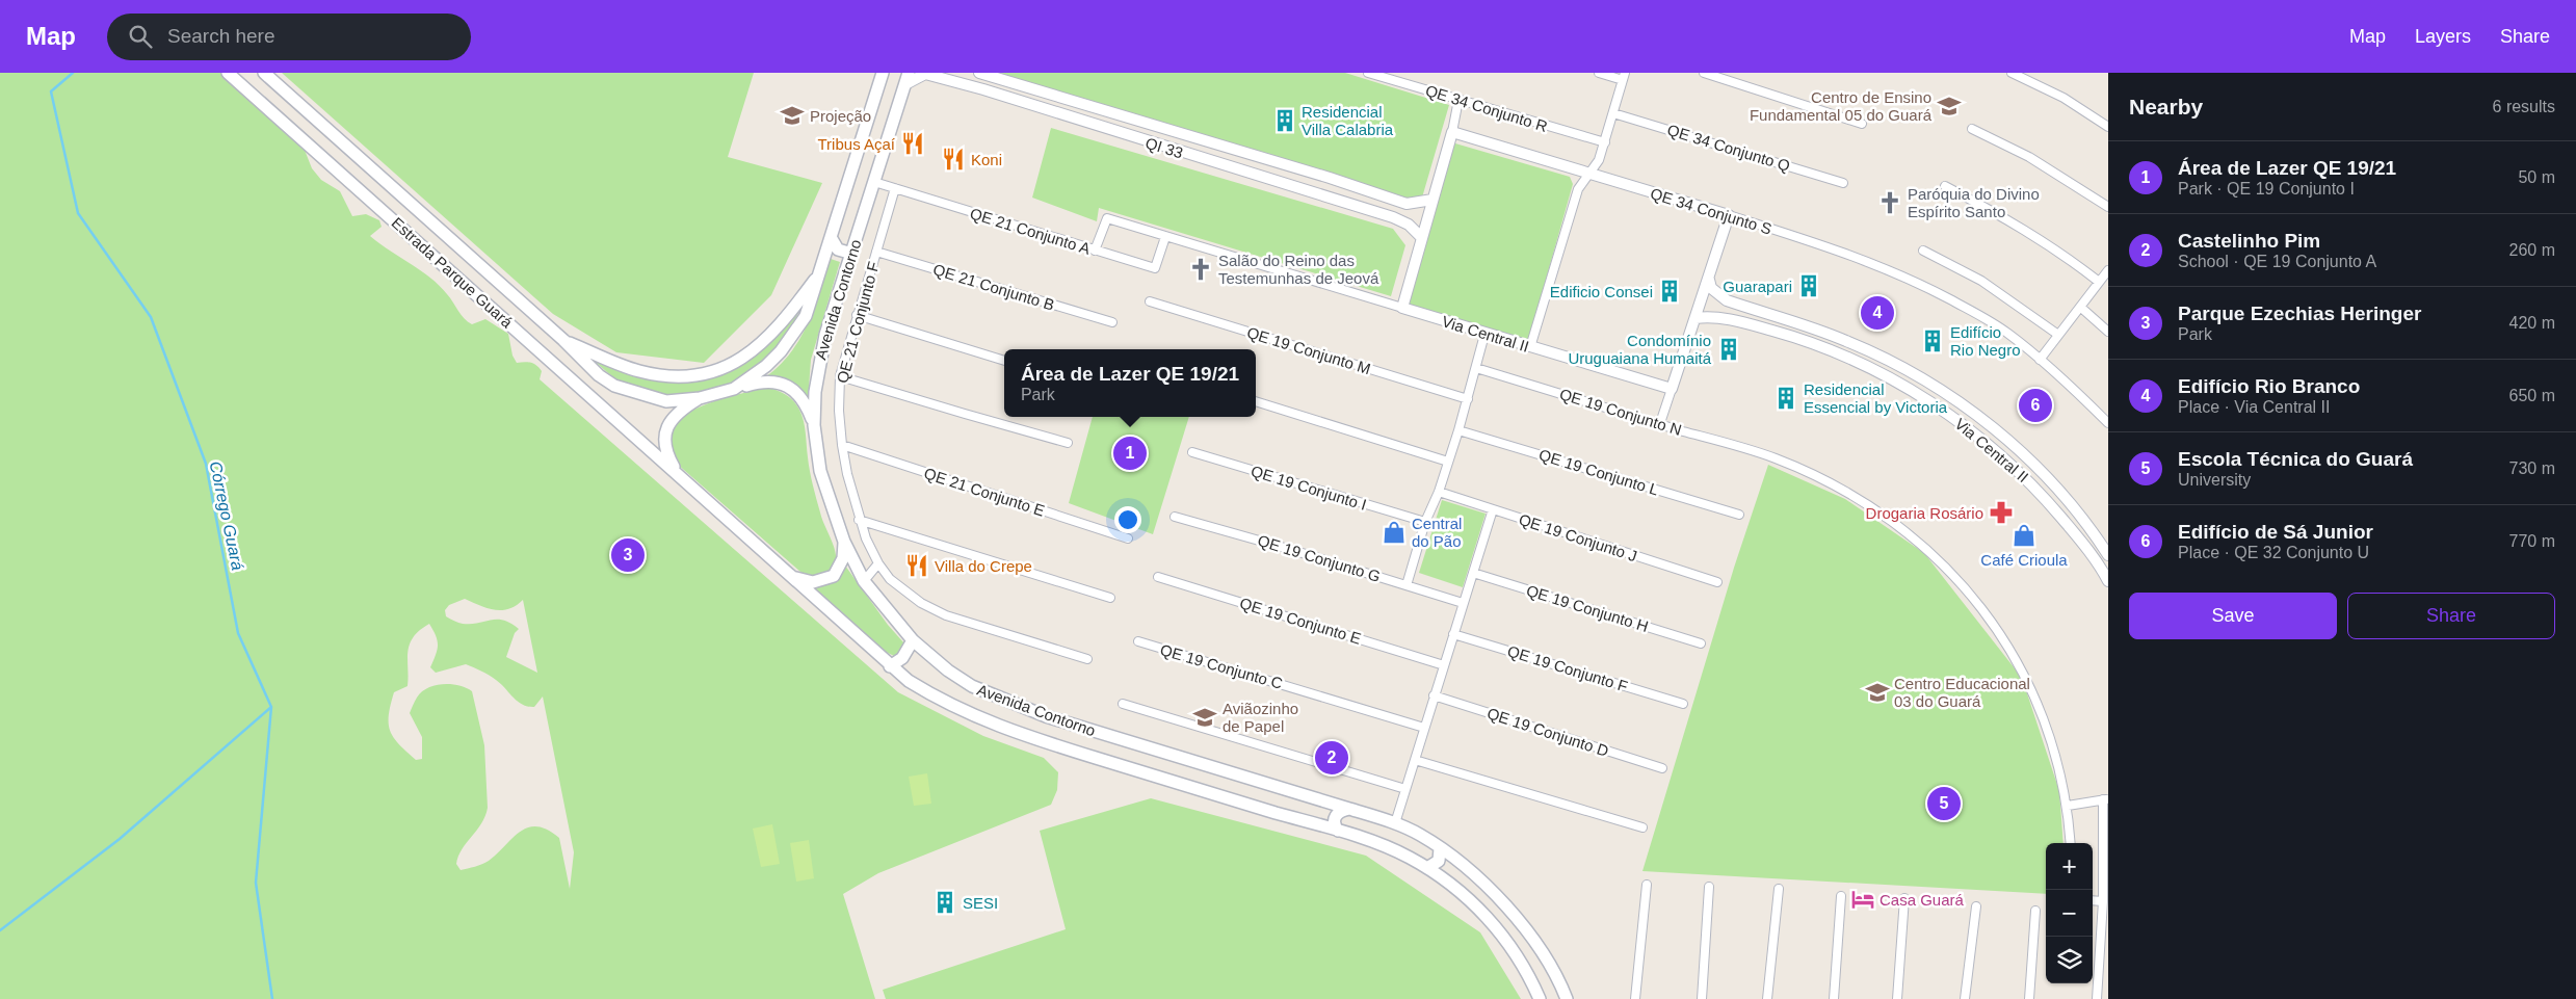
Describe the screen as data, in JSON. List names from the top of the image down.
{
  "streets": {
    "main road": ["Estrada Parque Guará", "Avenida Contorno"],
    "street": [
      "QE 34 Conjunto R",
      "QI 33",
      "QE 34 Conjunto Q",
      "QE 34 Conjunto S",
      "QE 21 Conjunto A",
      "QE 21 Conjunto B",
      "QE 21 Conjunto F",
      "Via Central II",
      "QE 19 Conjunto M",
      "QE 19 Conjunto N",
      "QE 19 Conjunto L",
      "QE 19 Conjunto I",
      "QE 21 Conjunto E",
      "QE 19 Conjunto J",
      "QE 19 Conjunto G",
      "QE 19 Conjunto H",
      "QE 19 Conjunto E",
      "QE 19 Conjunto C",
      "QE 19 Conjunto F",
      "QE 19 Conjunto D"
    ]
  },
  "crossings": [
    ["QI 33", "Avenida Contorno"],
    ["QE 21 Conjunto A", "Avenida Contorno"],
    ["QE 21 Conjunto A", "QE 21 Conjunto F"],
    ["Estrada Parque Guará", "Avenida Contorno"],
    ["QE 21 Conjunto B", "QE 21 Conjunto F"],
    ["QE 21 Conjunto F", "QE 21 Conjunto E"]
  ],
  "water": ["Córrego Guará"],
  "places": {
    "school or university": [
      "Centro de Ensino Fundamental 05 do Guará",
      "Projeção",
      "Centro Educacional 03 do Guará",
      "Aviãozinho de Papel"
    ],
    "building": [
      "Residencial Villa Calabria",
      "Guarapari",
      "Edificio Consei",
      "Edifício Rio Negro",
      "Condomínio Uruguaiana Humaitá",
      "Residencial Essencial by Victoria",
      "SESI"
    ],
    "restaurant": ["Tribus Açaí", "Koni", "Villa do Crepe"],
    "church": ["Paróquia do Divino Espírito Santo", "Salão do Reino das Testemunhas de Jeová"],
    "pharmacy": ["Drogaria Rosário"],
    "shop": ["Central do Pão", "Café Crioula"],
    "hotel": ["Casa Guará"]
  },
  "page": {
    "header": "Map",
    "search": "Search here",
    "nav": ["Map", "Layers", "Share"],
    "heading": ["Nearby", "6 results"],
    "list": [
      {
        "mark": "1",
        "name": "Área de Lazer QE 19/21",
        "note": "Park · QE 19 Conjunto I",
        "value": "50 m"
      },
      {
        "mark": "2",
        "name": "Castelinho Pim",
        "note": "School · QE 19 Conjunto A",
        "value": "260 m"
      },
      {
        "mark": "3",
        "name": "Parque Ezechias Heringer",
        "note": "Park",
        "value": "420 m"
      },
      {
        "mark": "4",
        "name": "Edifício Rio Branco",
        "note": "Place · Via Central II",
        "value": "650 m"
      },
      {
        "mark": "5",
        "name": "Escola Técnica do Guará",
        "note": "University",
        "value": "730 m"
      },
      {
        "mark": "6",
        "name": "Edifício de Sá Junior",
        "note": "Place · QE 32 Conjunto U",
        "value": "770 m"
      }
    ],
    "pins": [
      "4",
      "6",
      "1",
      "3",
      "2",
      "5"
    ],
    "popup": ["Área de Lazer QE 19/21", "Park"],
    "buttons": ["Save", "Share"],
    "map_buttons": ["+", "−"]
  }
}
